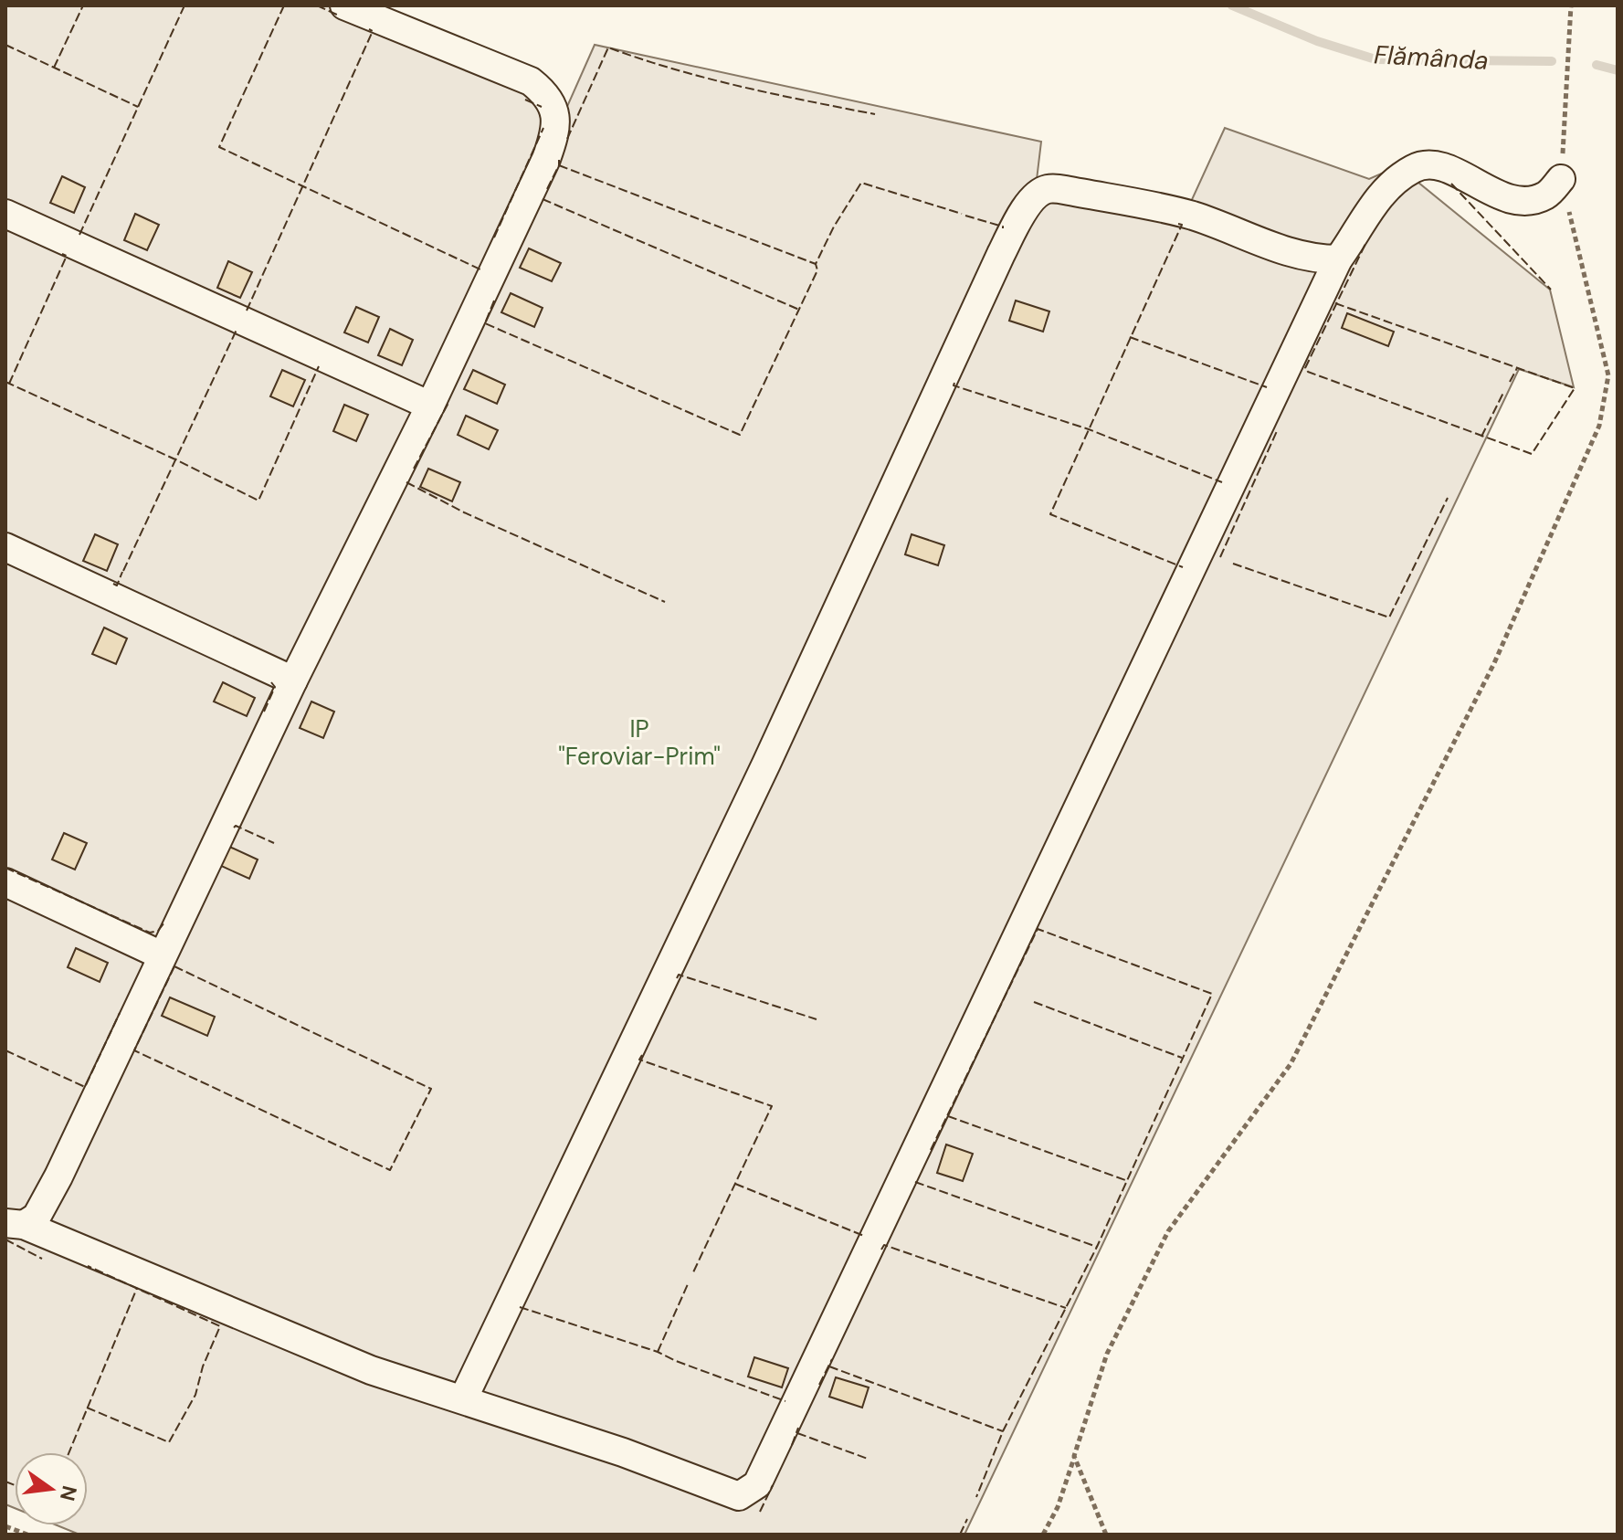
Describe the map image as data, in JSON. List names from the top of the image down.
{
  "water": ["Flămânda"],
  "parks": ["IP \"Feroviar-Prim\""],
  "north": "right"
}
